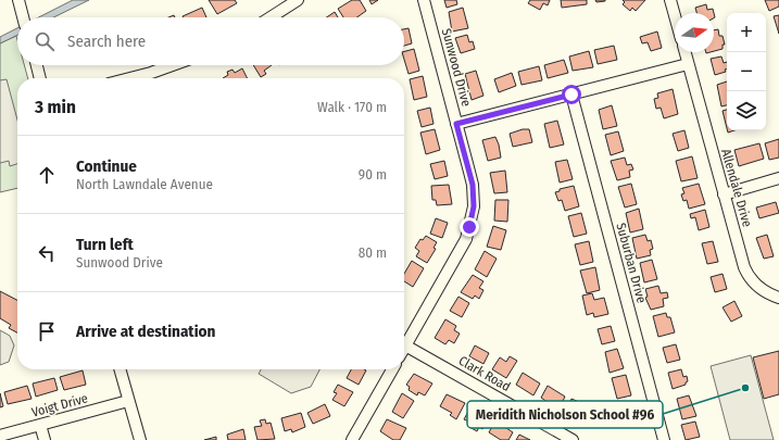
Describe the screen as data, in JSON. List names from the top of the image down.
{
  "streets": {
    "street": [
      "Sunwood Drive",
      "Allendale Drive",
      "Suburban Drive",
      "Clark Road",
      "Voigt Drive"
    ]
  },
  "crossings": [
    ["Sunwood Drive", "Clark Road"]
  ],
  "places": ["Meridith Nicholson School #96"],
  "north": "right",
  "page": {
    "map_buttons": ["+", "−"],
    "search": "Search here",
    "heading": ["3 min", "Walk · 170 m"],
    "list": [
      ["Continue", "North Lawndale Avenue", "90 m"],
      ["Turn left", "Sunwood Drive", "80 m"],
      "Arrive at destination"
    ]
  }
}
